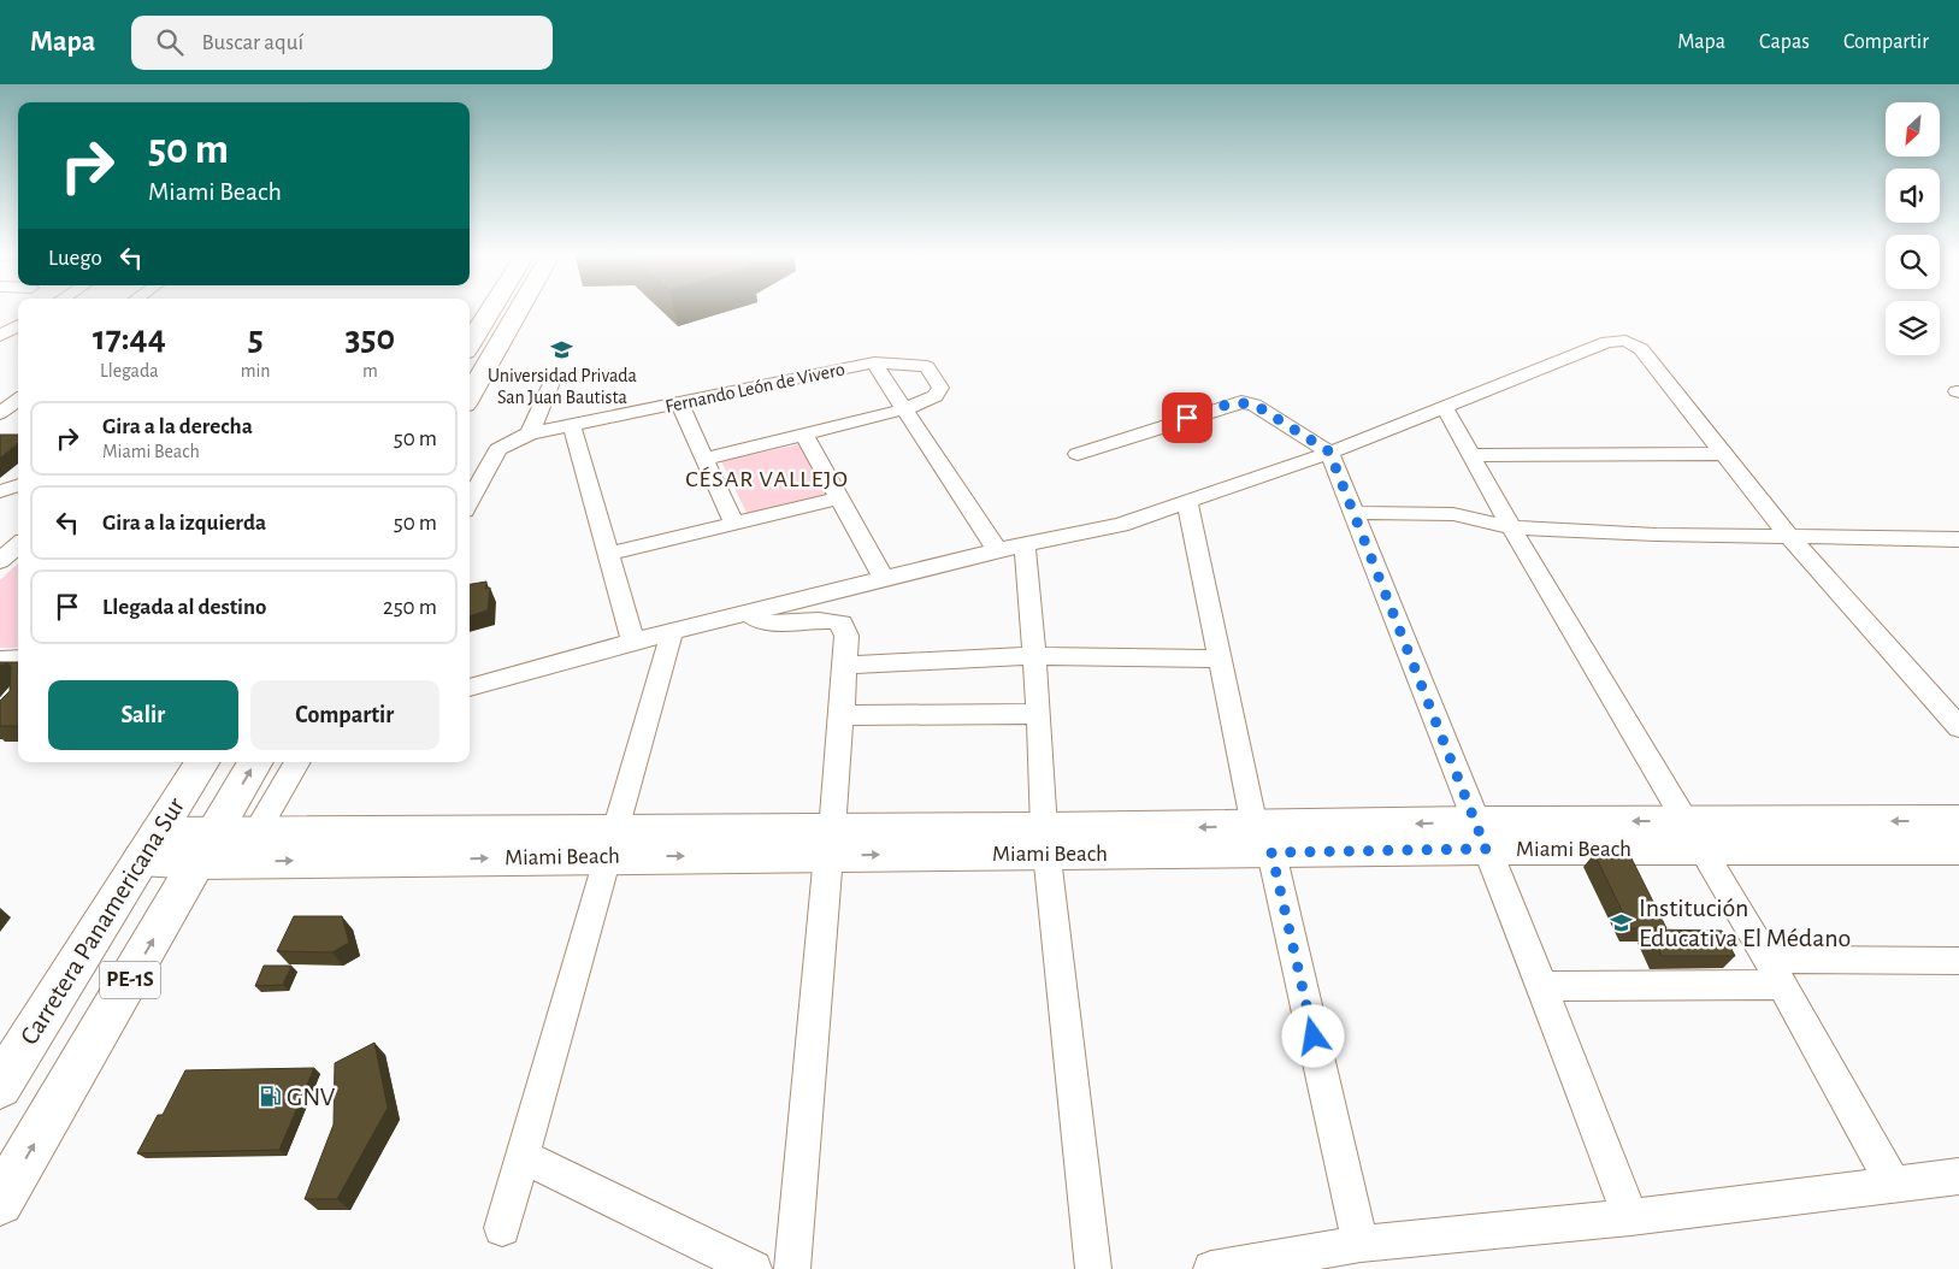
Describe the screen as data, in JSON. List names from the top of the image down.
{
  "streets": {
    "main road": ["Miami Beach", "Carretera Panamericana Sur", "PE-1S"],
    "street": ["Fernando León de Vivero"]
  },
  "crossings": [
    ["Miami Beach", "Carretera Panamericana Sur"]
  ],
  "districts": ["CÉSAR VALLEJO"],
  "places": {
    "school or university": ["Universidad Privada San Juan Bautista", "Institución Educativa El Médano"],
    "fuel station": ["GNV"]
  },
  "north": "bottom left",
  "page": {
    "header": "Mapa",
    "search": "Buscar aquí",
    "nav": ["Mapa", "Capas", "Compartir"],
    "turn": ["50 m", "Miami Beach"],
    "then": "Luego",
    "eta": [
      "17:44",
      "Llegada",
      "5",
      "min",
      "350",
      "m"
    ],
    "list": [
      {
        "name": "Gira a la derecha",
        "note": "Miami Beach",
        "value": "50 m"
      },
      {
        "name": "Gira a la izquierda",
        "value": "50 m"
      },
      {
        "name": "Llegada al destino",
        "value": "250 m"
      }
    ],
    "buttons": ["Salir", "Compartir"]
  }
}
